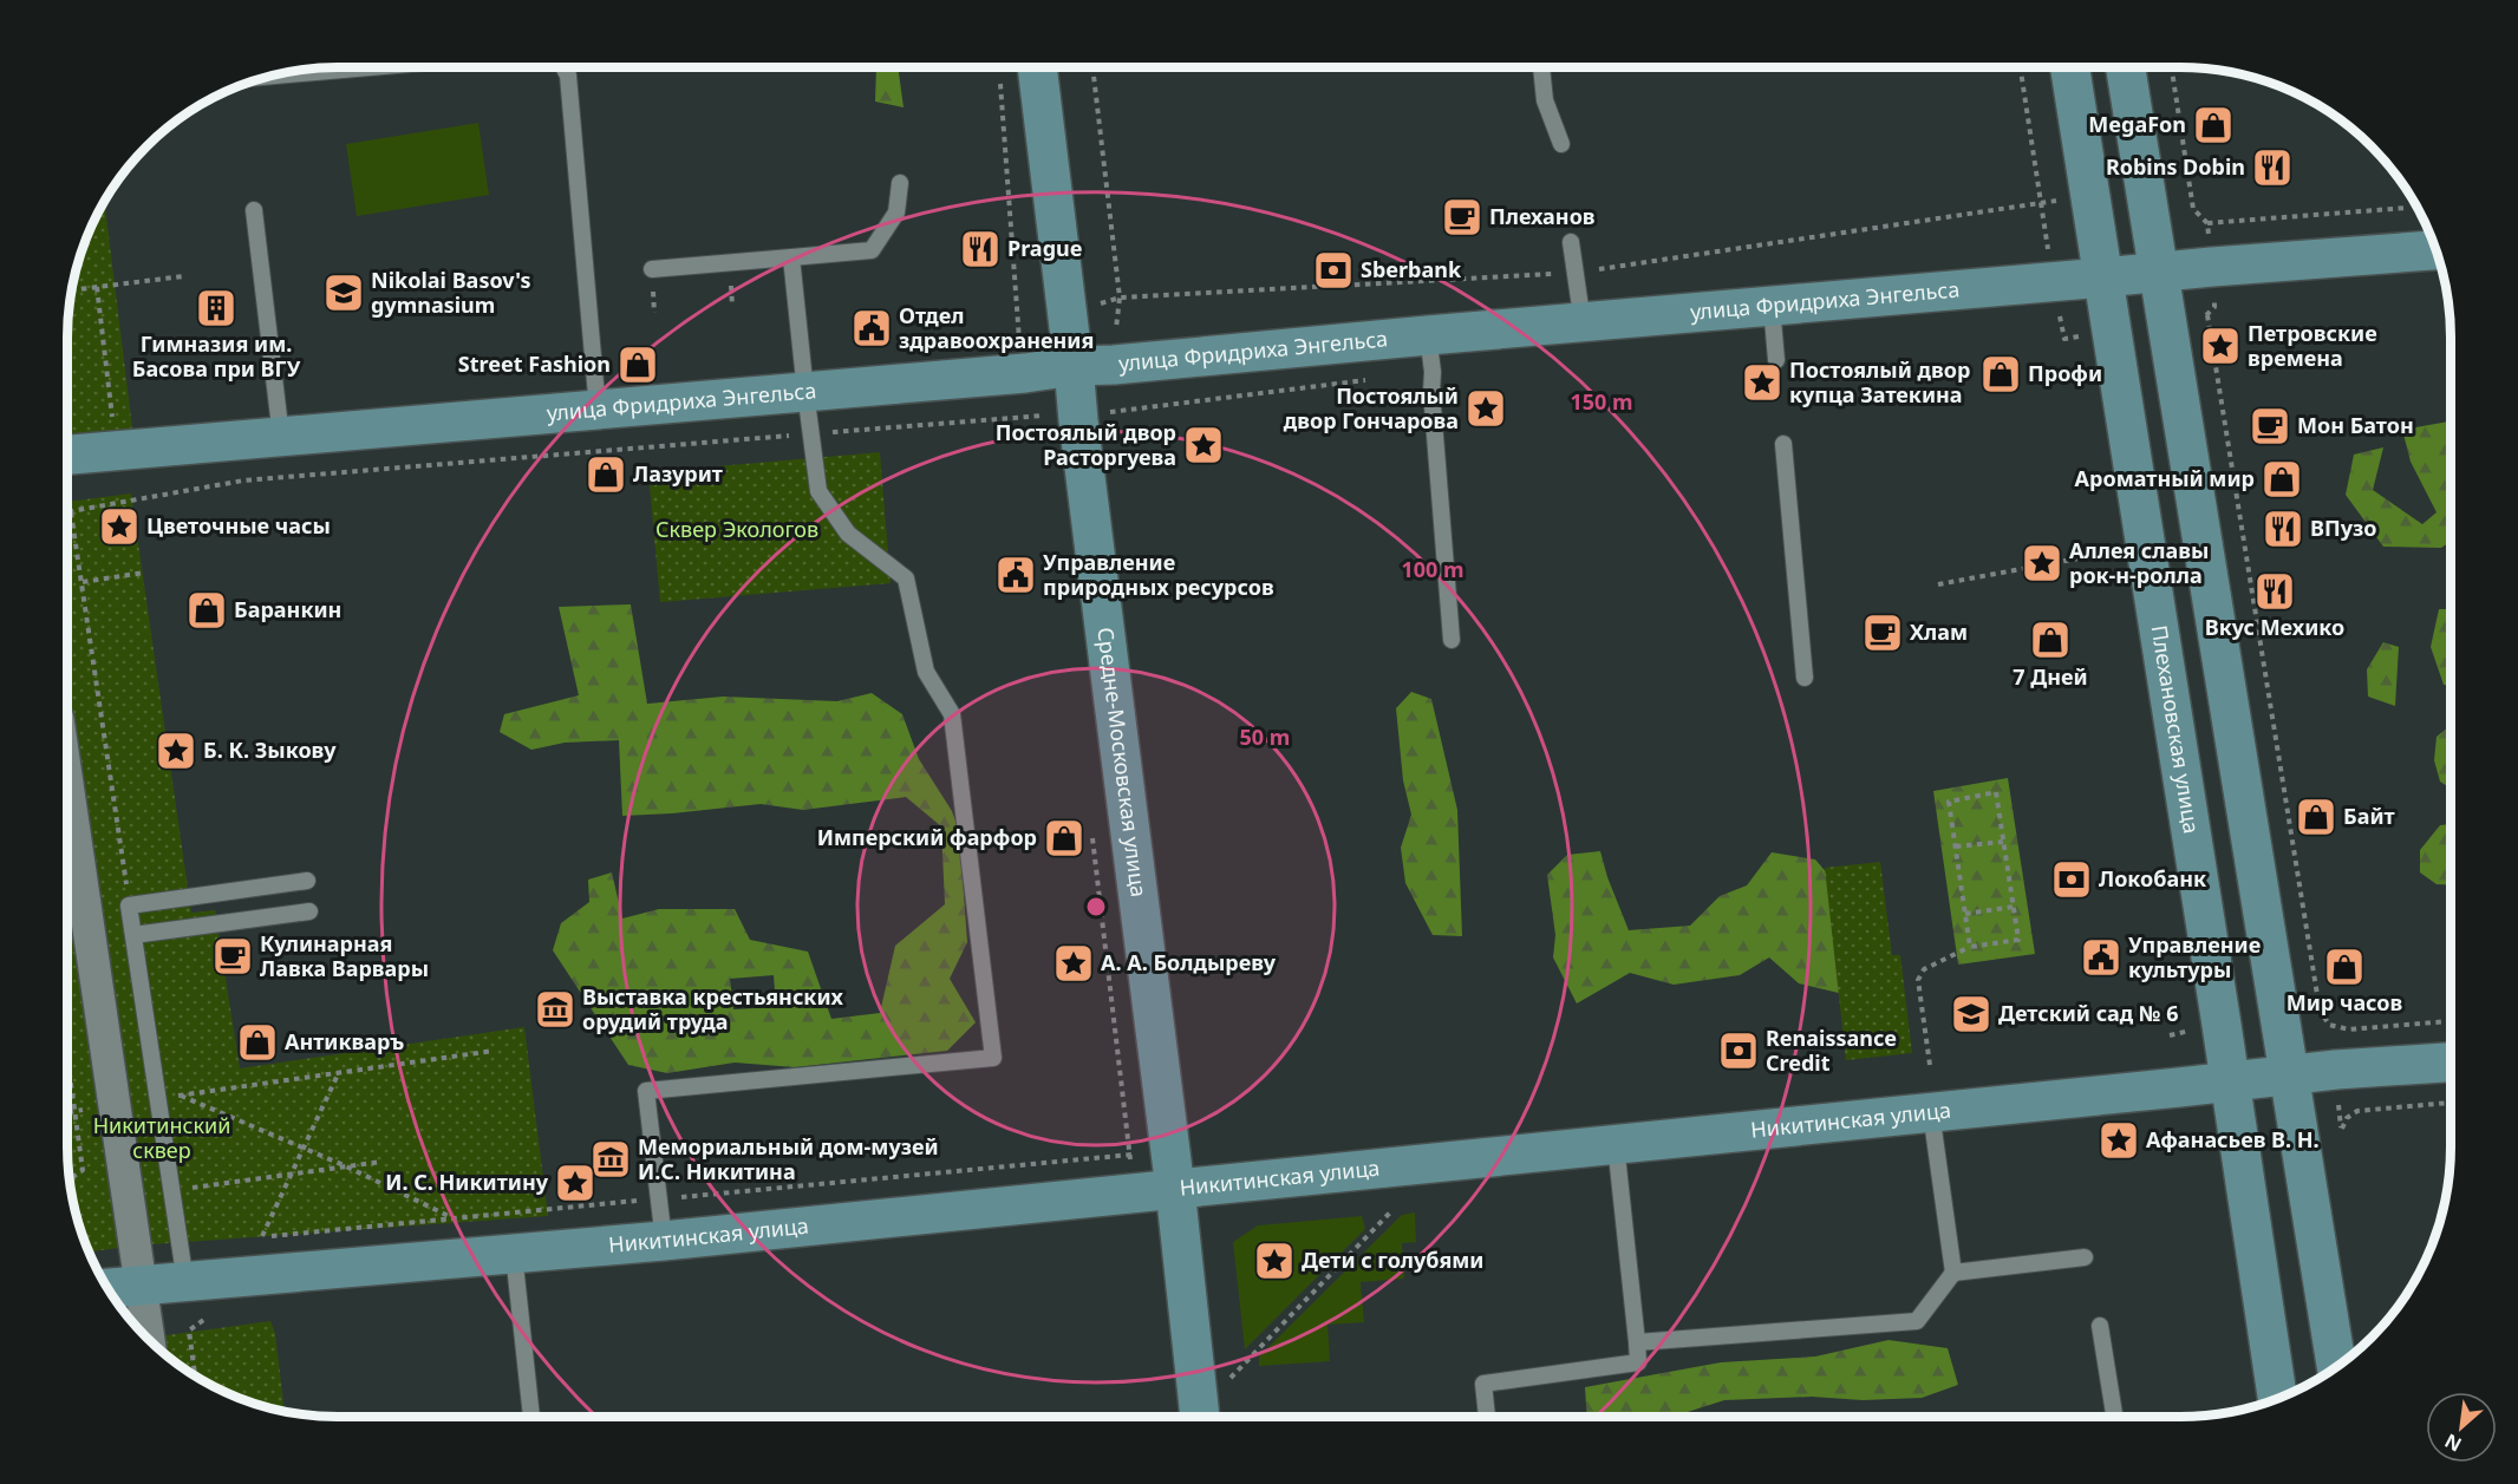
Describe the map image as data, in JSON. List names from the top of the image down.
{
  "streets": {
    "street": [
      "улица Фридриха Энгельса",
      "Плехановская улица",
      "Средне-Московская улица",
      "Никитинская улица"
    ]
  },
  "crossings": [
    ["улица Фридриха Энгельса", "Плехановская улица"],
    ["улица Фридриха Энгельса", "Средне-Московская улица"],
    ["Плехановская улица", "Никитинская улица"],
    ["Средне-Московская улица", "Никитинская улица"]
  ],
  "parks": ["Сквер Экологов", "Никитинский сквер"],
  "places": {
    "shop": [
      "MegaFon",
      "Street Fashion",
      "Профи",
      "Лазурит",
      "Ароматный мир",
      "Баранкин",
      "7 Дней",
      "Байт",
      "Имперский фарфор",
      "Мир часов",
      "Антикваръ"
    ],
    "restaurant": [
      "Robins Dobin",
      "Prague",
      "ВПузо",
      "Вкус Мехико"
    ],
    "cafe": [
      "Плеханов",
      "Мон Батон",
      "Хлам",
      "Кулинарная Лавка Варвары"
    ],
    "bank": ["Sberbank", "Локобанк", "Renaissance Credit"],
    "school or university": ["Nikolai Basov's gymnasium", "Детский сад № 6"],
    "building": ["Гимназия им. Басова при ВГУ"],
    "public building": ["Отдел здравоохранения", "Управление природных ресурсов", "Управление культуры"],
    "place": [
      "Петровские времена",
      "Постоялый двор купца Затекина",
      "Постоялый двор Гончарова",
      "Постоялый двор Расторгуева",
      "Цветочные часы",
      "Аллея славы рок-н-ролла",
      "Б. К. Зыкову",
      "А. А. Болдыреву",
      "Афанасьев В. Н.",
      "И. С. Никитину",
      "Дети с голубями"
    ],
    "museum": ["Выставка крестьянских орудий труда", "Мемориальный дом-музей И.С. Никитина"]
  },
  "north": "bottom left",
  "rings": ["150 m", "100 m", "50 m"]
}
